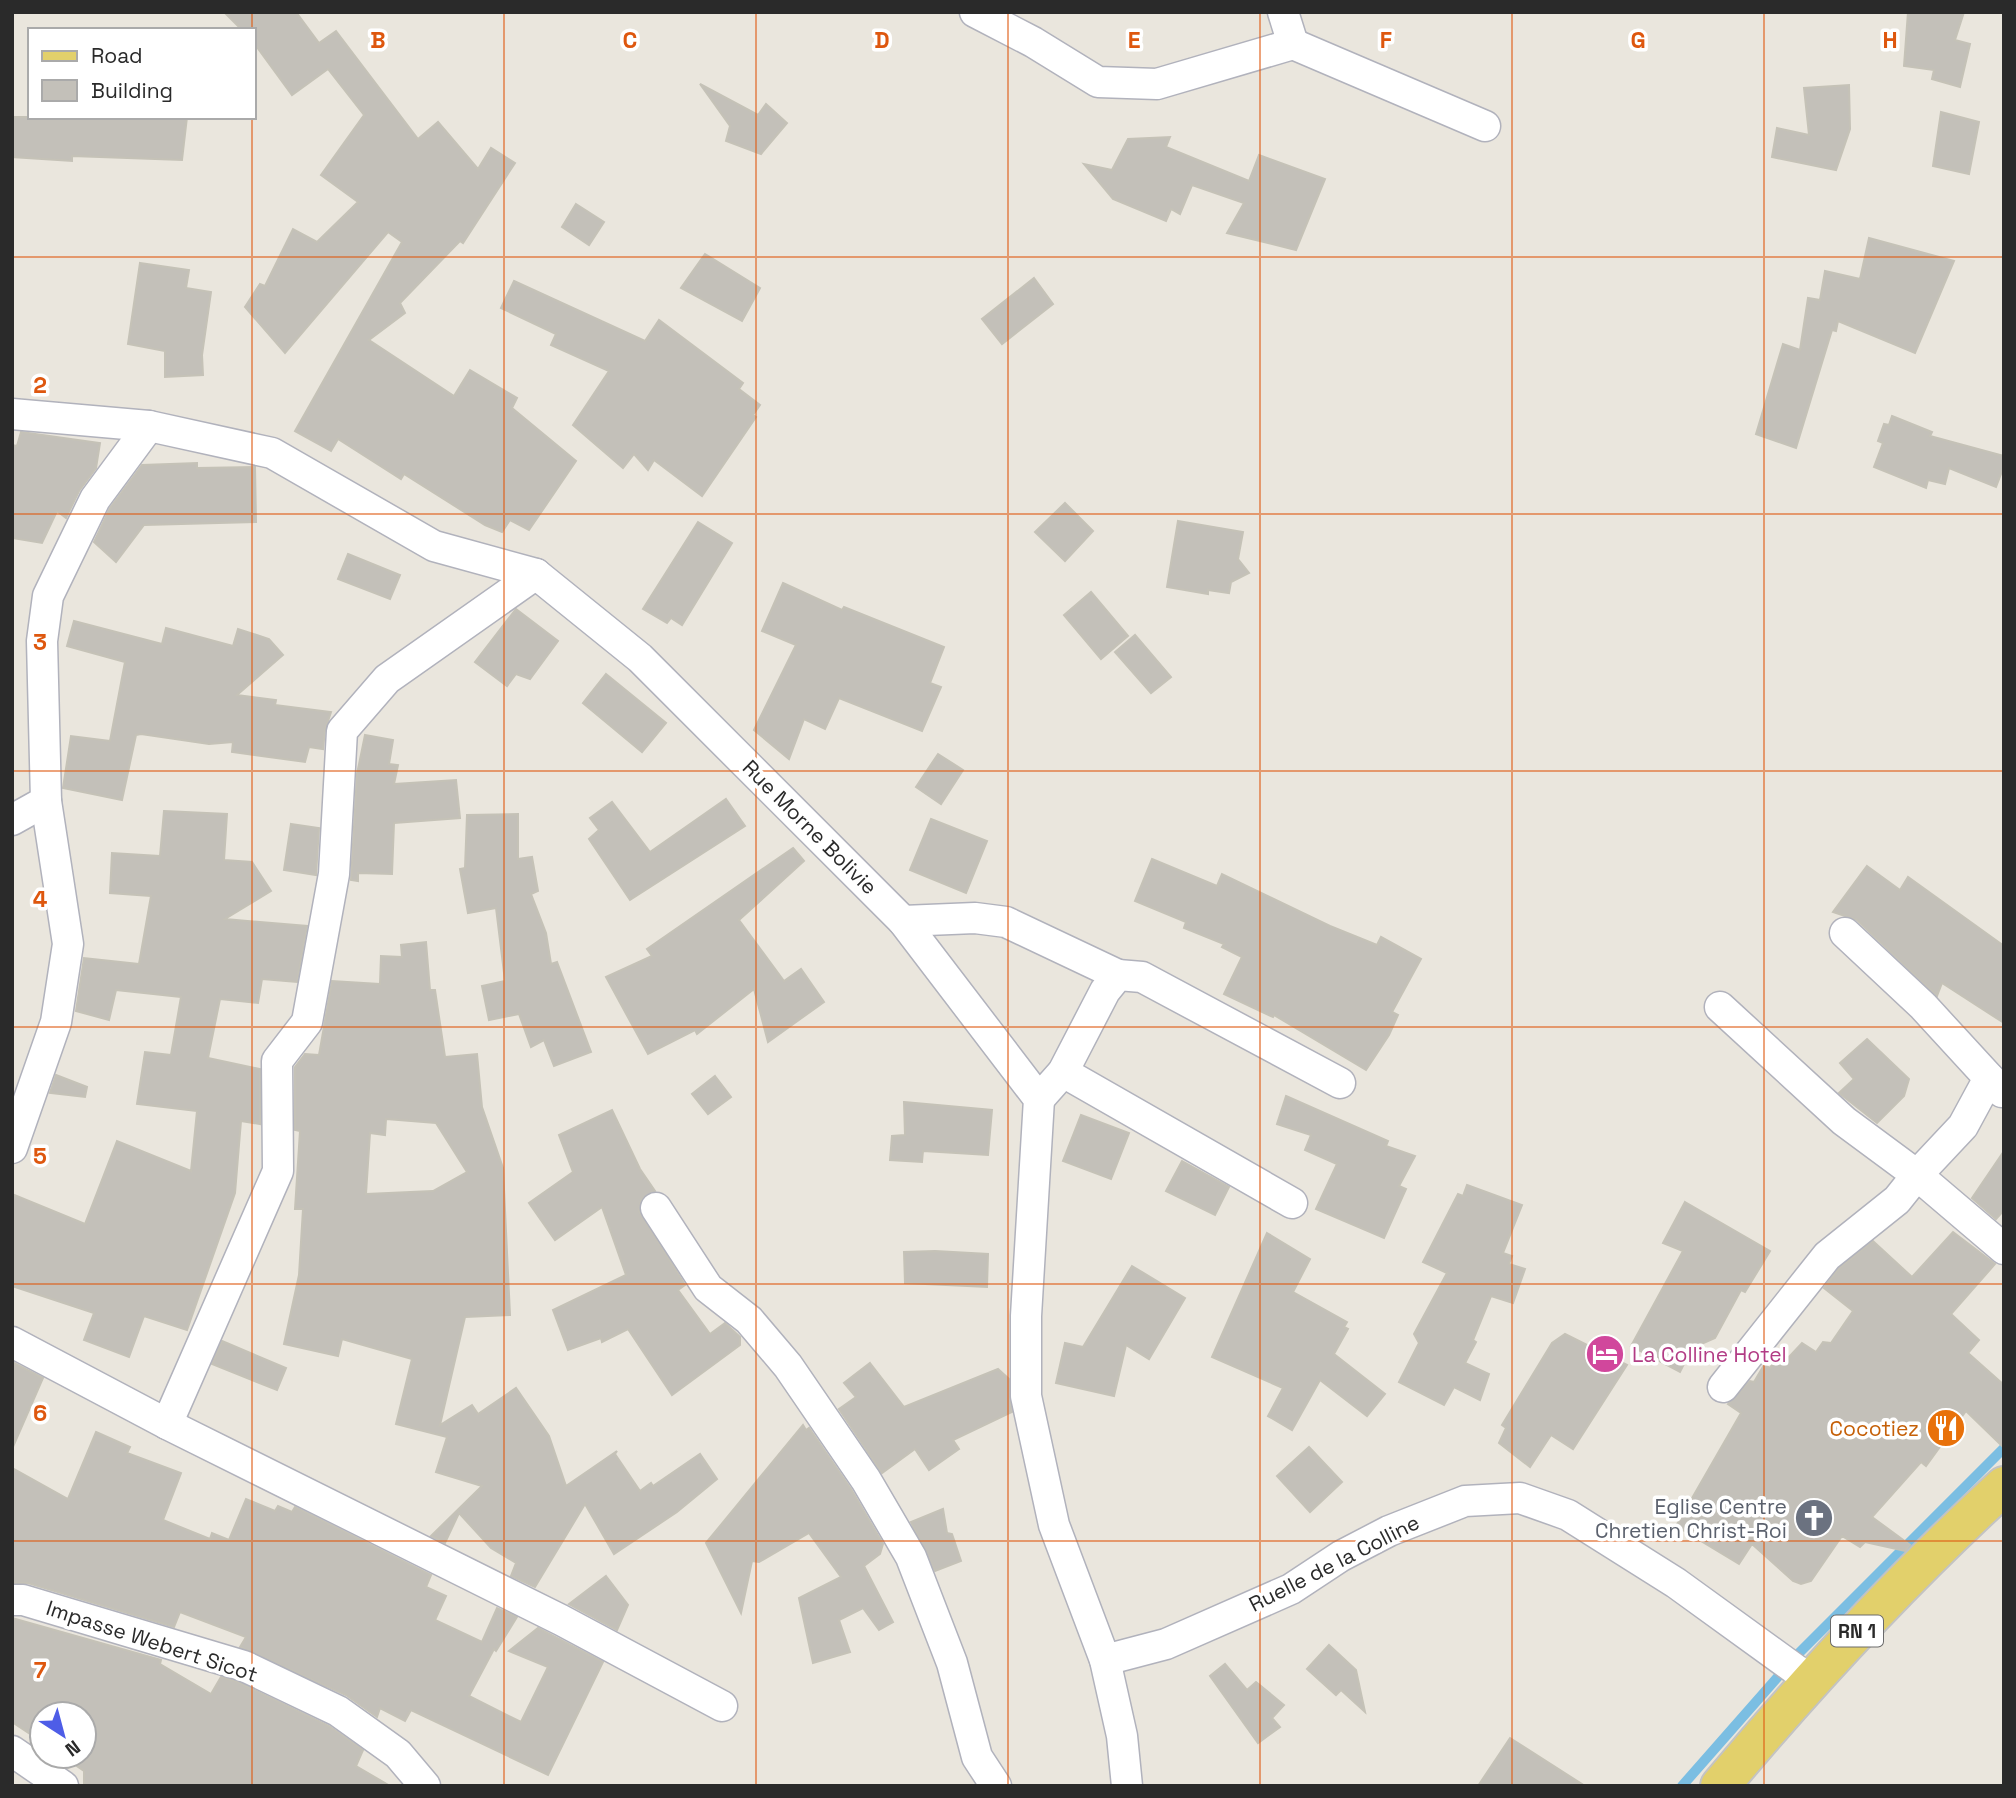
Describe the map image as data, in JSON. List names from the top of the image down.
{
  "streets": {
    "main road": ["RN 1"],
    "street": ["Rue Morne Bolivie", "Ruelle de la Colline", "Impasse Webert Sicot"]
  },
  "crossings": [
    ["Ruelle de la Colline", "RN 1"]
  ],
  "places": {
    "hotel": ["La Colline Hotel"],
    "restaurant": ["Cocotiez"],
    "church": ["Eglise Centre Chretien Christ-Roi"]
  },
  "legend": ["Road", "Building"],
  "north": "bottom right",
  "grid": {
    "columns": [
      "B",
      "C",
      "D",
      "E",
      "F",
      "G",
      "H"
    ],
    "rows": [
      "2",
      "3",
      "4",
      "5",
      "6",
      "7"
    ]
  }
}
